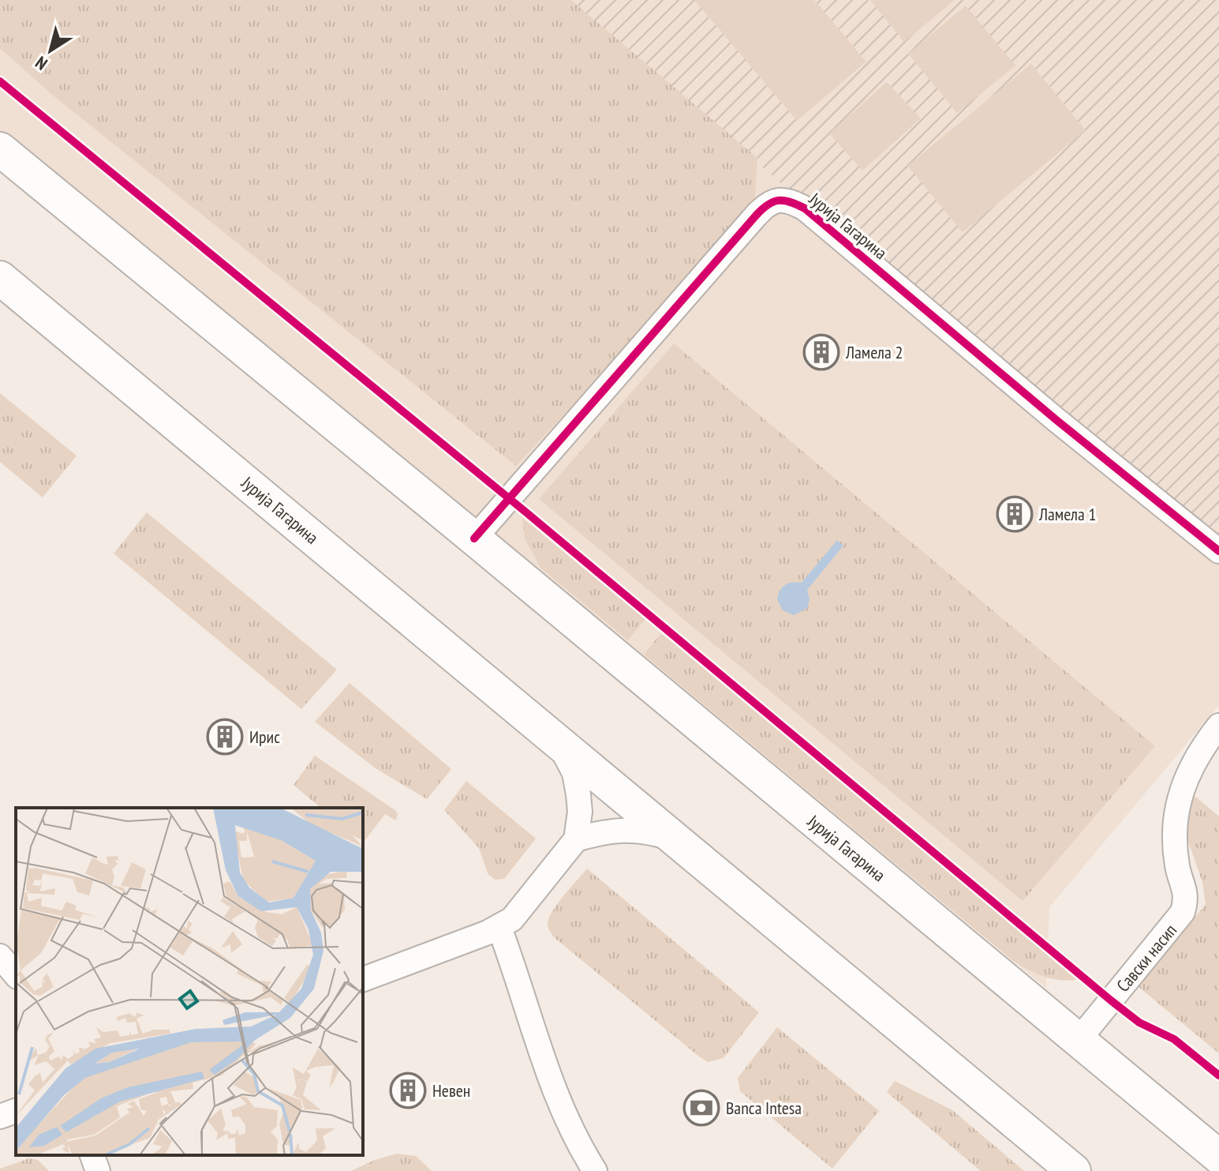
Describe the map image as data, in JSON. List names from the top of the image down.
{
  "streets": {
    "main road": ["Јурија Гагарина"],
    "street": ["Савски насип"]
  },
  "crossings": [
    ["Јурија Гагарина", "Савски насип"]
  ],
  "places": {
    "building": [
      "Ламела 2",
      "Ламела 1",
      "Ирис",
      "Невен"
    ],
    "bank": ["Banca Intesa"]
  },
  "north": "bottom left"
}
